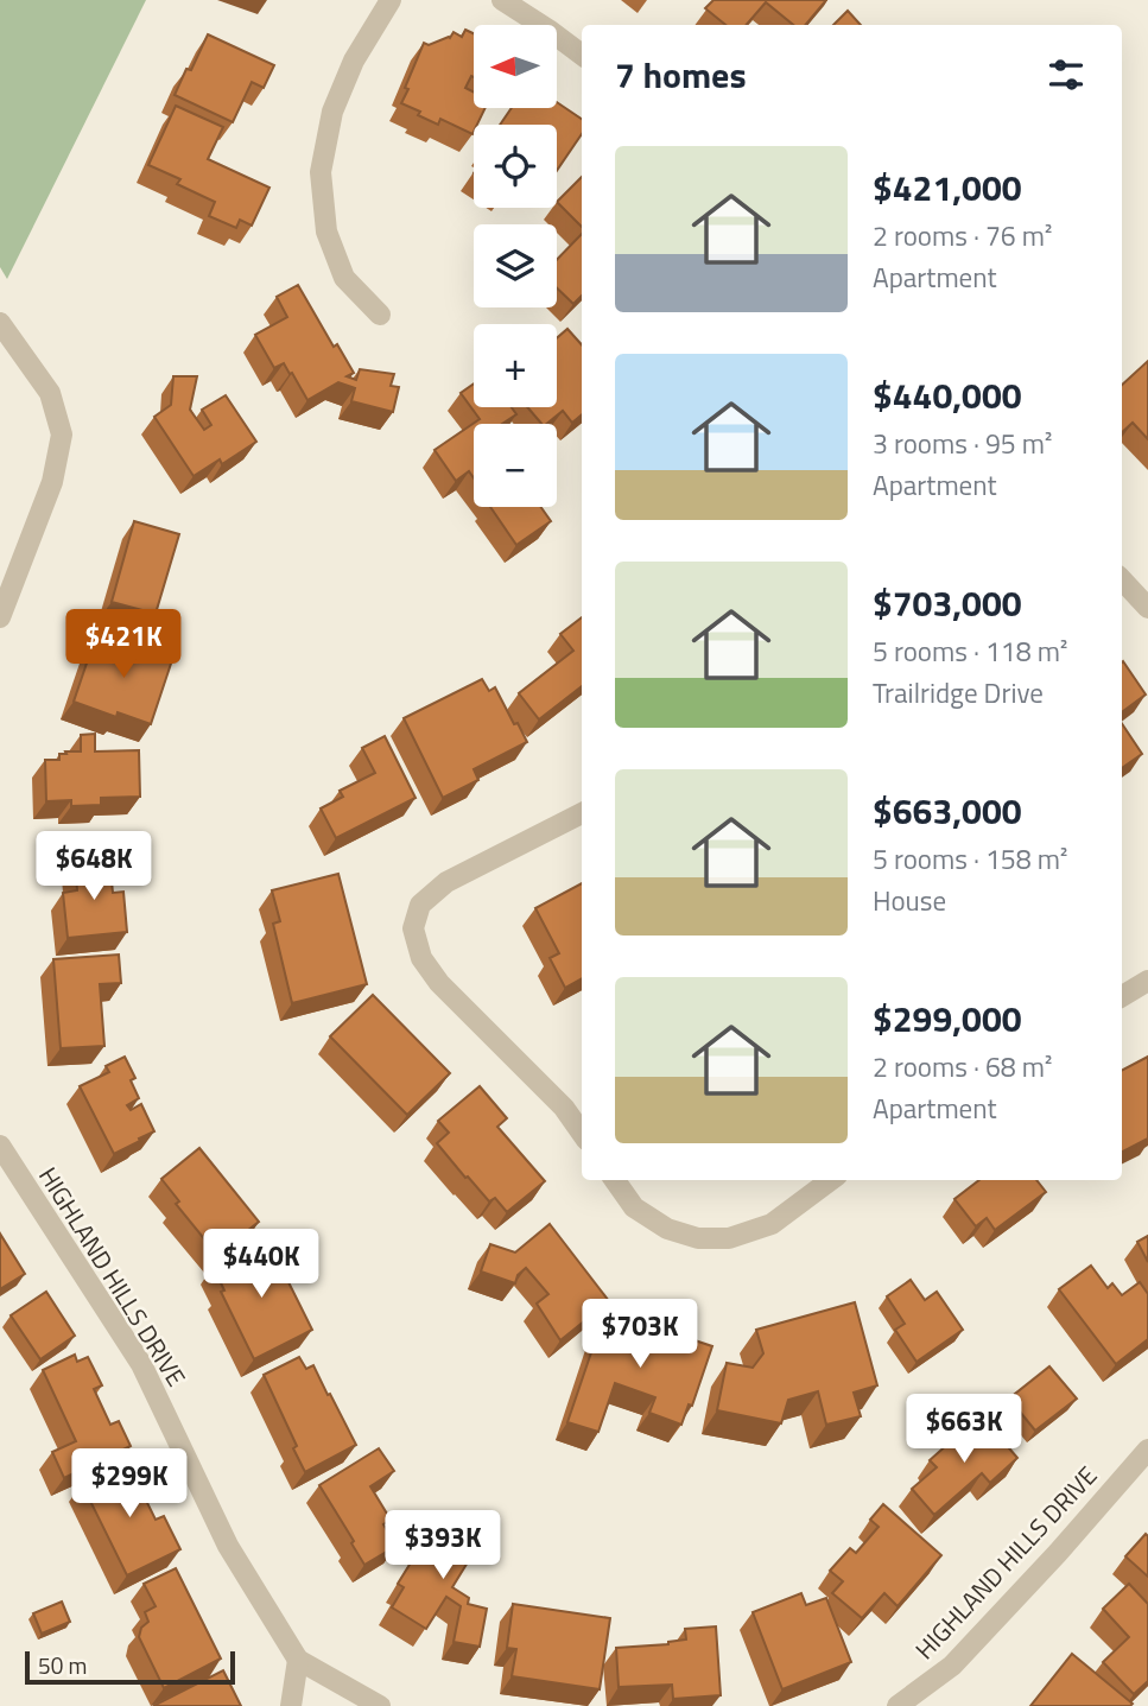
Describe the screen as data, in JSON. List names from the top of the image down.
{
  "streets": {
    "street": ["HIGHLAND HILLS DRIVE"]
  },
  "scale_bar": "50 m",
  "north": "left",
  "page": {
    "map_buttons": ["+", "−"],
    "heading": "7 homes",
    "list": [
      {
        "name": "$421,000",
        "note": "2 rooms · 76 m² · Apartment"
      },
      {
        "name": "$440,000",
        "note": "3 rooms · 95 m² · Apartment"
      },
      {
        "name": "$703,000",
        "note": "5 rooms · 118 m² · Trailridge Drive"
      },
      {
        "name": "$663,000",
        "note": "5 rooms · 158 m² · House"
      },
      {
        "name": "$299,000",
        "note": "2 rooms · 68 m² · Apartment"
      }
    ],
    "price": [
      "$421K",
      "$648K",
      "$440K",
      "$703K",
      "$663K",
      "$299K",
      "$393K"
    ],
    "scale": "50 m"
  }
}
